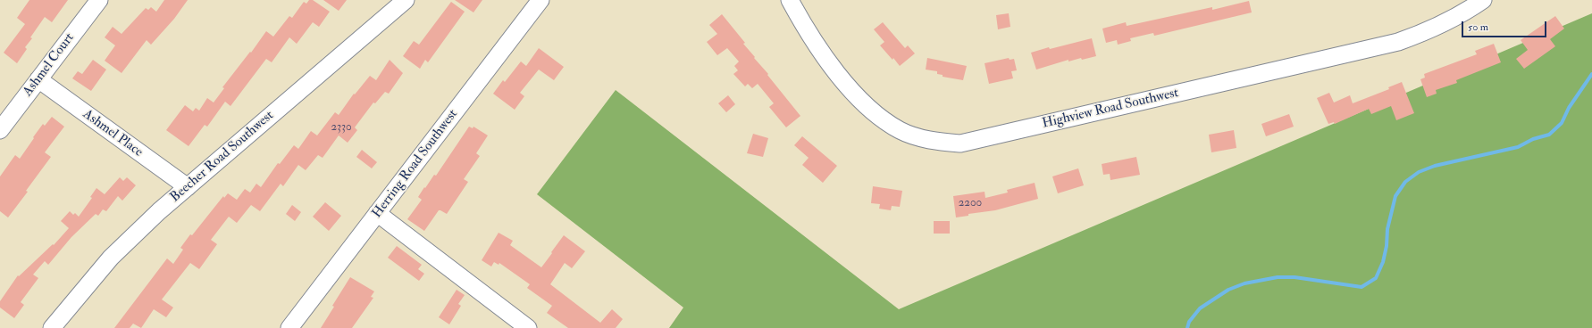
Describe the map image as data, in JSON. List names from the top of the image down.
{
  "streets": {
    "street": [
      "Ashmel Court",
      "Highview Road Southwest",
      "Ashmel Place",
      "Beecher Road Southwest",
      "Herring Road Southwest"
    ]
  },
  "crossings": [
    ["Ashmel Court", "Ashmel Place"],
    ["Ashmel Place", "Beecher Road Southwest"]
  ],
  "house_numbers": ["2330", "2200"],
  "scale_bar": "50 m"
}
